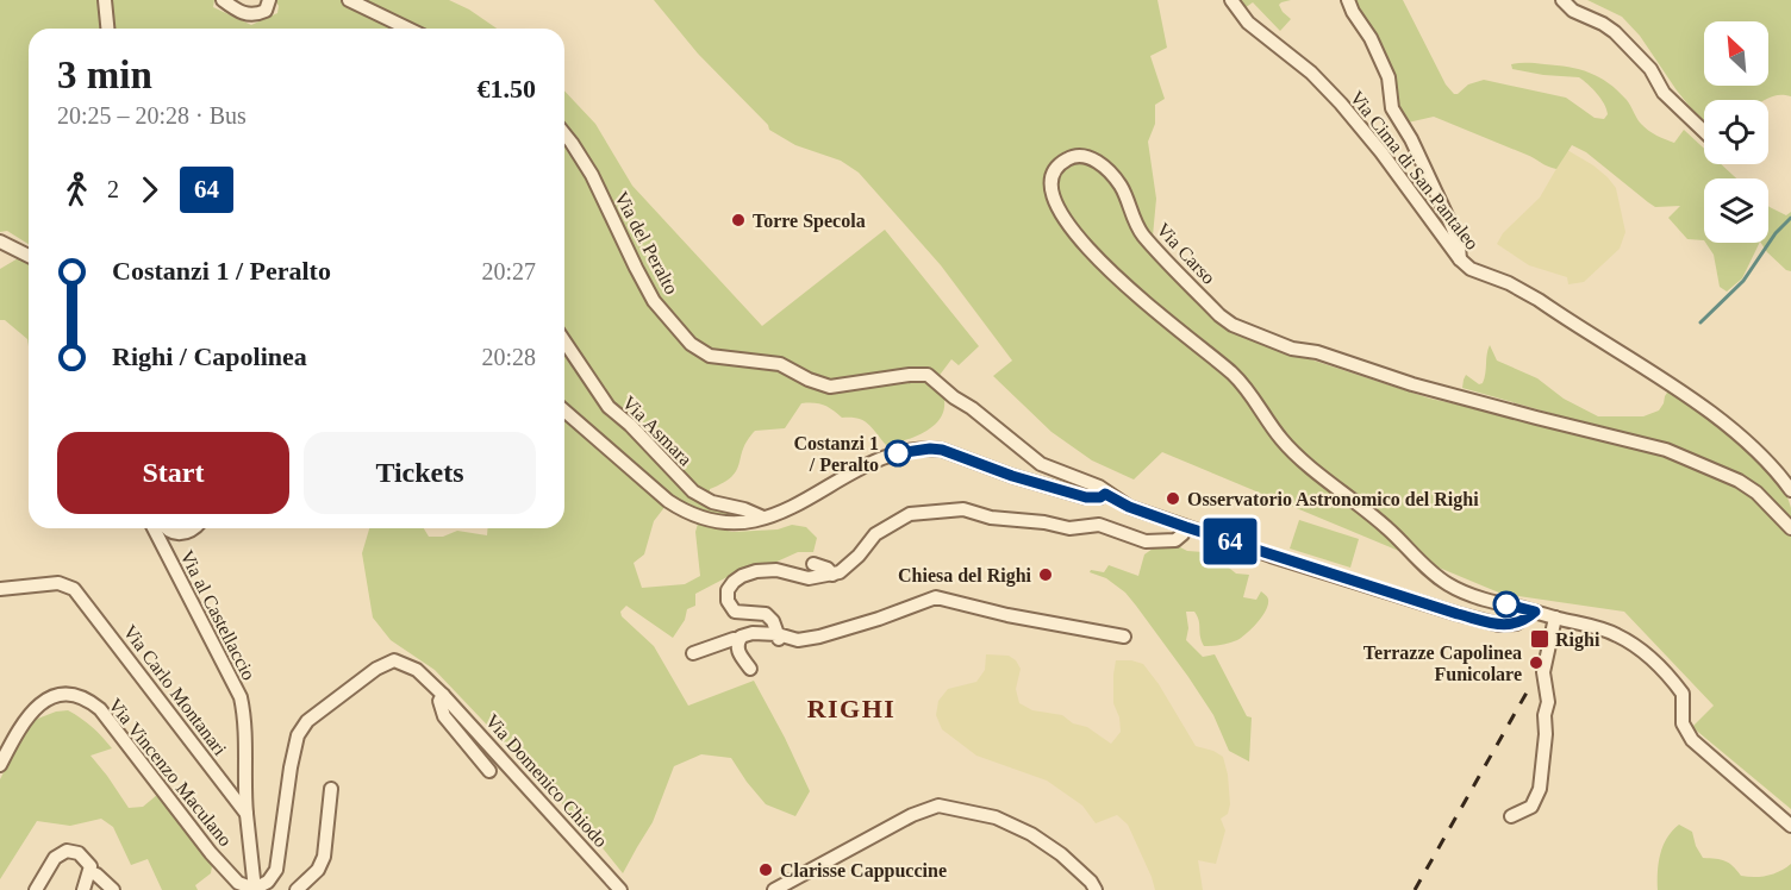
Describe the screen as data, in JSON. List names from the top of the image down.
{
  "streets": {
    "street": [
      "Via Cima di San Pantaleo",
      "Via del Peralto",
      "Via Carso",
      "Via Asmara",
      "Via al Castellaccio",
      "Via Carlo Montanari",
      "Via Vincenzo Maculano",
      "Via Domenico Chiodo"
    ]
  },
  "crossings": [
    ["Via del Peralto", "Via Carso"],
    ["Via al Castellaccio", "Via Carlo Montanari"],
    ["Via Vincenzo Maculano", "Via Domenico Chiodo"]
  ],
  "districts": ["RIGHI"],
  "places": {
    "other": [
      "Torre Specola",
      "Costanzi 1 / Peralto",
      "Osservatorio Astronomico del Righi",
      "Chiesa del Righi",
      "Terrazze Capolinea Funicolare",
      "Clarisse Cappuccine"
    ],
    "transit": ["Righi"]
  },
  "lines": ["bus line 64"],
  "north": "top left",
  "page": {
    "on_map": "64",
    "heading": ["3 min", "20:25 – 20:28 · Bus", "€1.50"],
    "legs": ["2", "64"],
    "list": [
      {
        "name": "Costanzi 1 / Peralto",
        "value": "20:27"
      },
      {
        "name": "Righi / Capolinea",
        "value": "20:28"
      }
    ],
    "buttons": ["Start", "Tickets"]
  }
}
